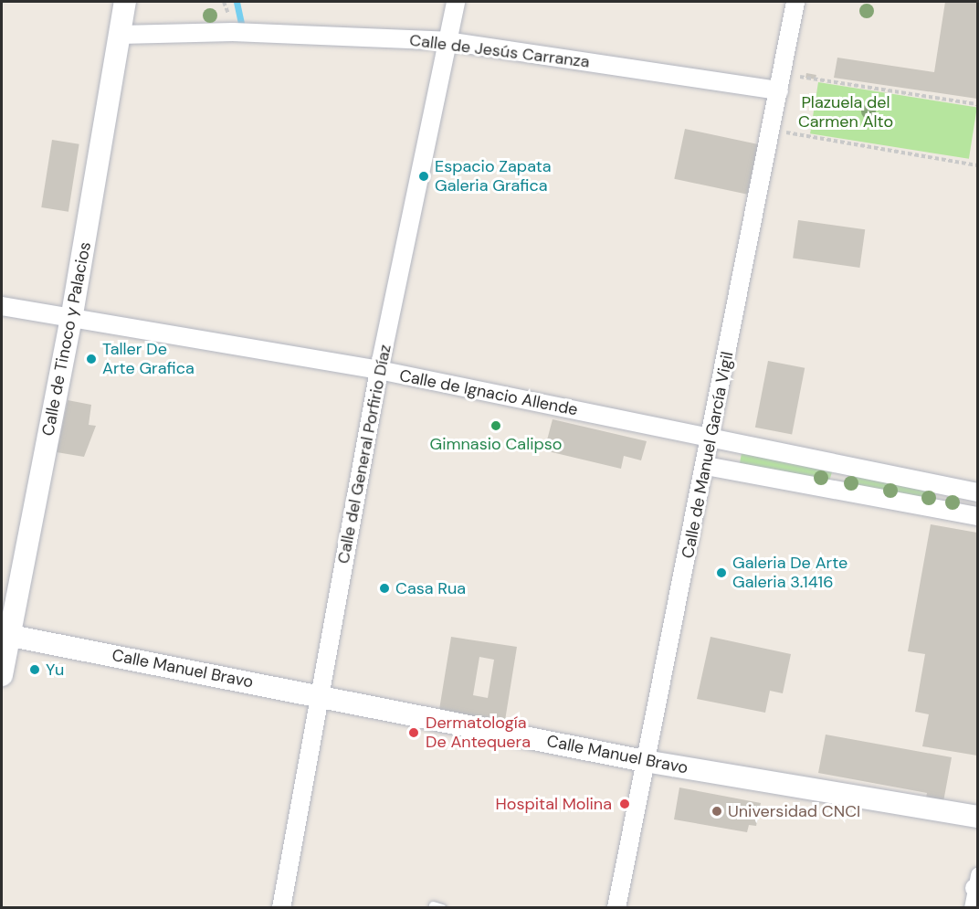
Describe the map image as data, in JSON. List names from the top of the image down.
{
  "streets": {
    "street": [
      "Calle de Jesús Carranza",
      "Calle de Tinoco y Palacios",
      "Calle de Ignacio Allende",
      "Calle del General Porfirio Díaz",
      "Calle de Manuel García Vigil",
      "Calle Manuel Bravo"
    ]
  },
  "crossings": [
    ["Calle de Jesús Carranza", "Calle de Tinoco y Palacios"],
    ["Calle de Jesús Carranza", "Calle del General Porfirio Díaz"],
    ["Calle de Jesús Carranza", "Calle de Manuel García Vigil"],
    ["Calle de Tinoco y Palacios", "Calle de Ignacio Allende"],
    ["Calle de Tinoco y Palacios", "Calle Manuel Bravo"],
    ["Calle de Ignacio Allende", "Calle del General Porfirio Díaz"],
    ["Calle de Ignacio Allende", "Calle de Manuel García Vigil"],
    ["Calle del General Porfirio Díaz", "Calle Manuel Bravo"],
    ["Calle de Manuel García Vigil", "Calle Manuel Bravo"]
  ],
  "parks": ["Plazuela del Carmen Alto"],
  "places": [
    "Espacio Zapata Galeria Grafica",
    "Taller De Arte Grafica",
    "Gimnasio Calipso",
    "Galeria De Arte Galeria 3.1416",
    "Casa Rua",
    "Yu",
    "Dermatología De Antequera",
    "Hospital Molina",
    "Universidad CNCI"
  ]
}
